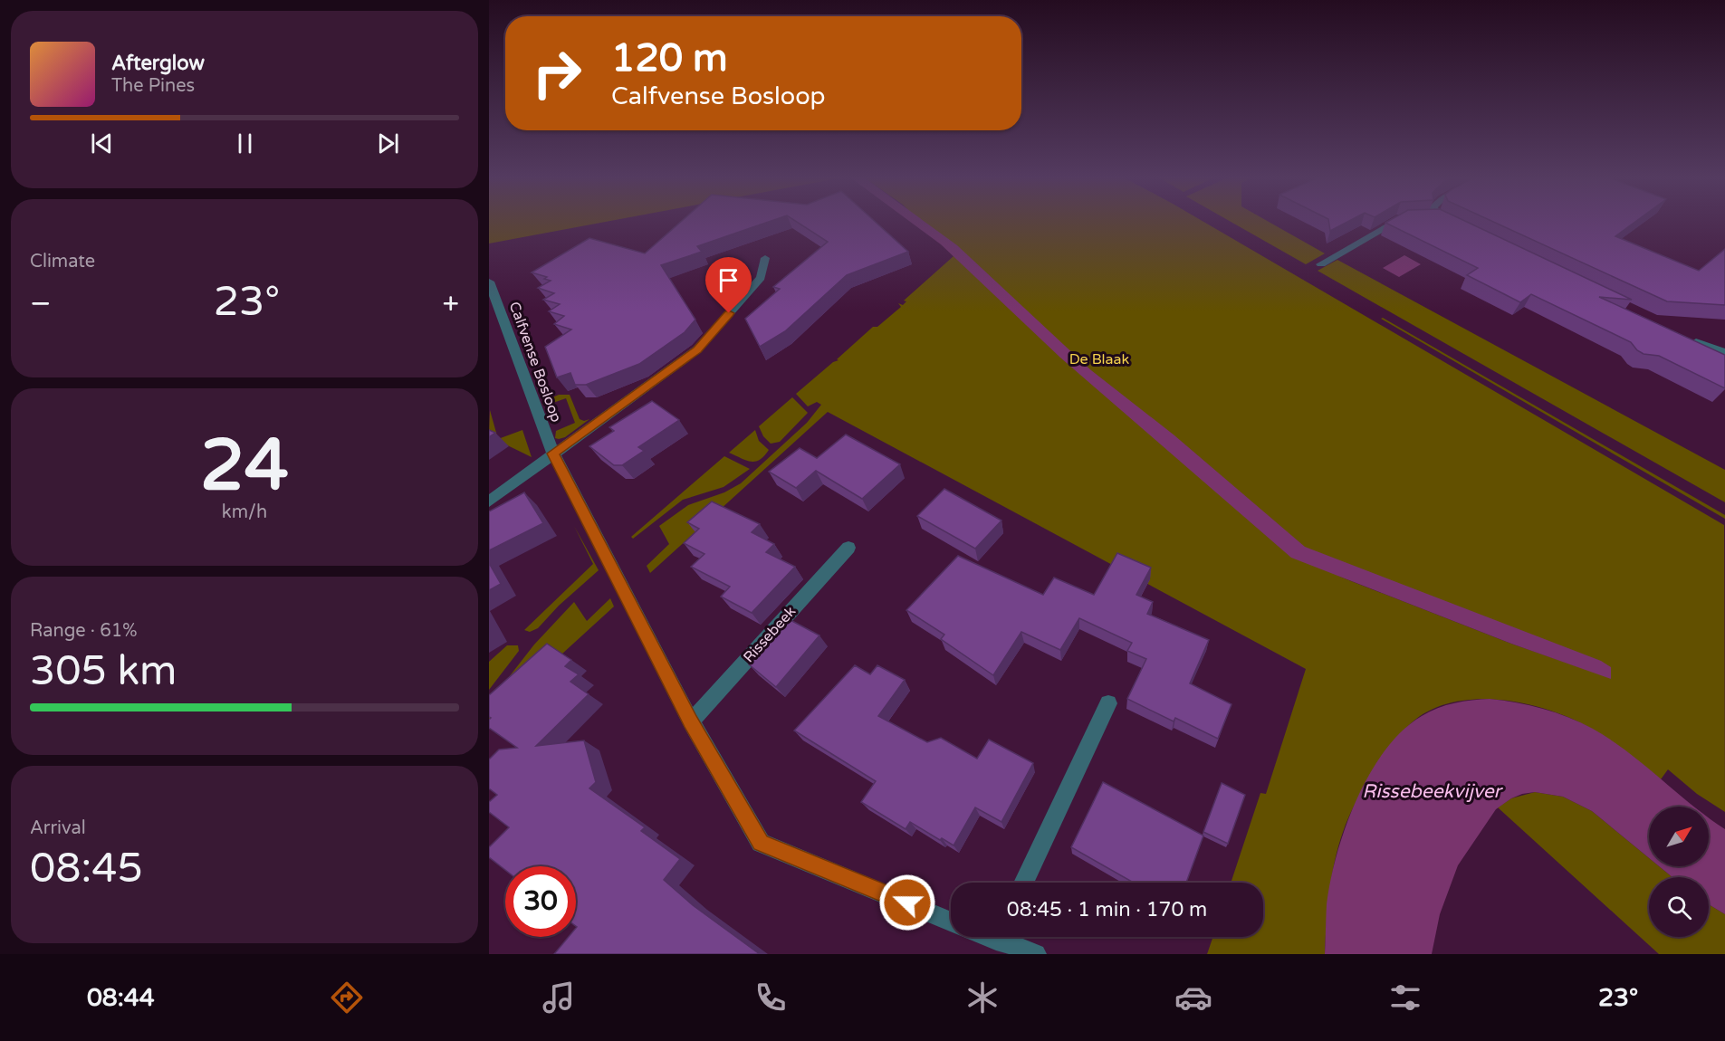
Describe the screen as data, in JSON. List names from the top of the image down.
{
  "streets": {
    "street": ["Calfvense Bosloop", "Rissebeek"]
  },
  "water": ["Rissebeekvijver"],
  "parks": ["De Blaak"],
  "north": "top right",
  "page": {
    "turn": ["120 m", "Calfvense Bosloop"],
    "song": ["Afterglow", "The Pines"],
    "tile": [
      "Climate",
      ["24", "km/h"],
      ["Range · 61%", "305 km"],
      ["Arrival", "08:45"]
    ],
    "heat": ["−", "23°", "+"],
    "limit": "30",
    "trip": "08:45 · 1 min · 170 m",
    "tabs": ["08:44", "23°"]
  }
}
